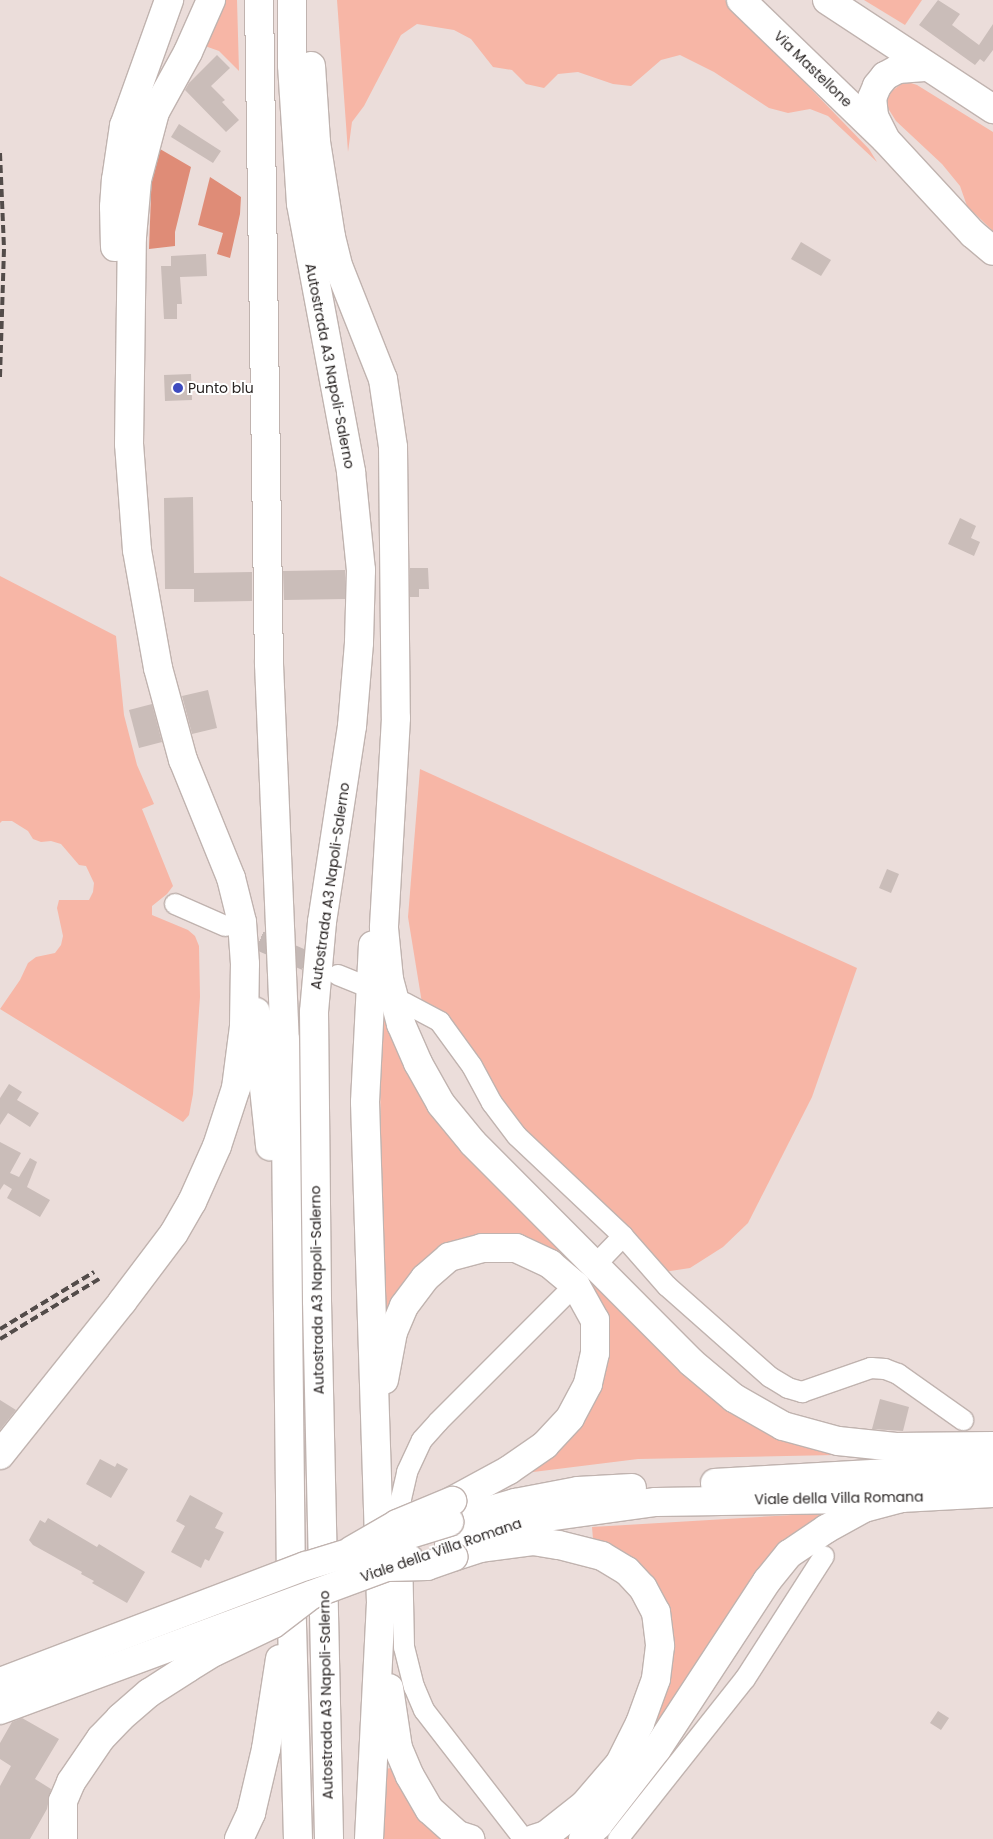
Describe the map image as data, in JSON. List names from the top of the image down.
{
  "streets": {
    "main road": ["Via Mastellone", "Autostrada A3 Napoli-Salerno", "Viale della Villa Romana"]
  },
  "crossings": [
    ["Autostrada A3 Napoli-Salerno", "Viale della Villa Romana"]
  ],
  "places": ["Punto blu"]
}
